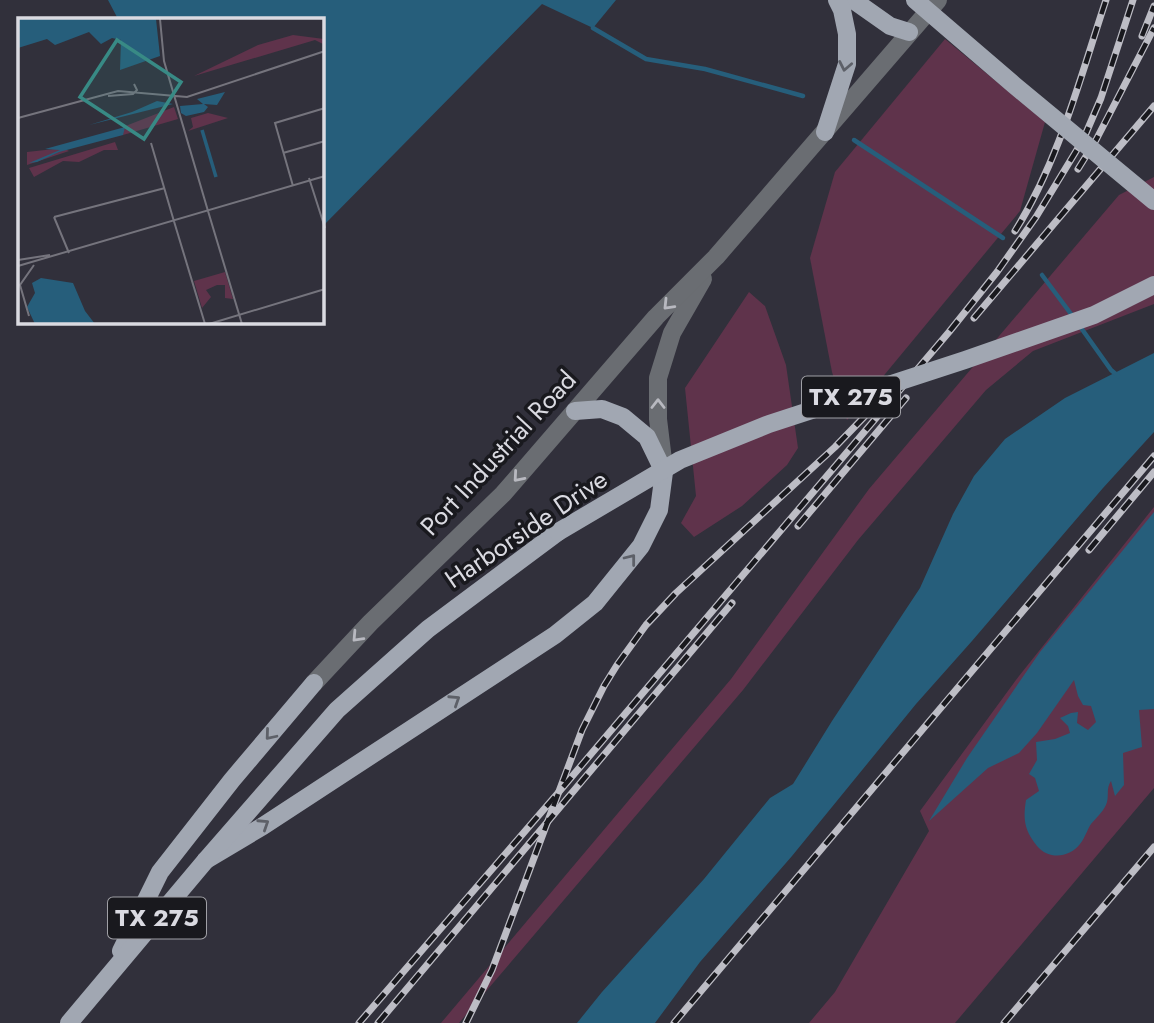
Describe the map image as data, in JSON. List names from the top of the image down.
{
  "streets": {
    "main road": ["TX 275", "Harborside Drive"],
    "street": ["Port Industrial Road"]
  }
}
